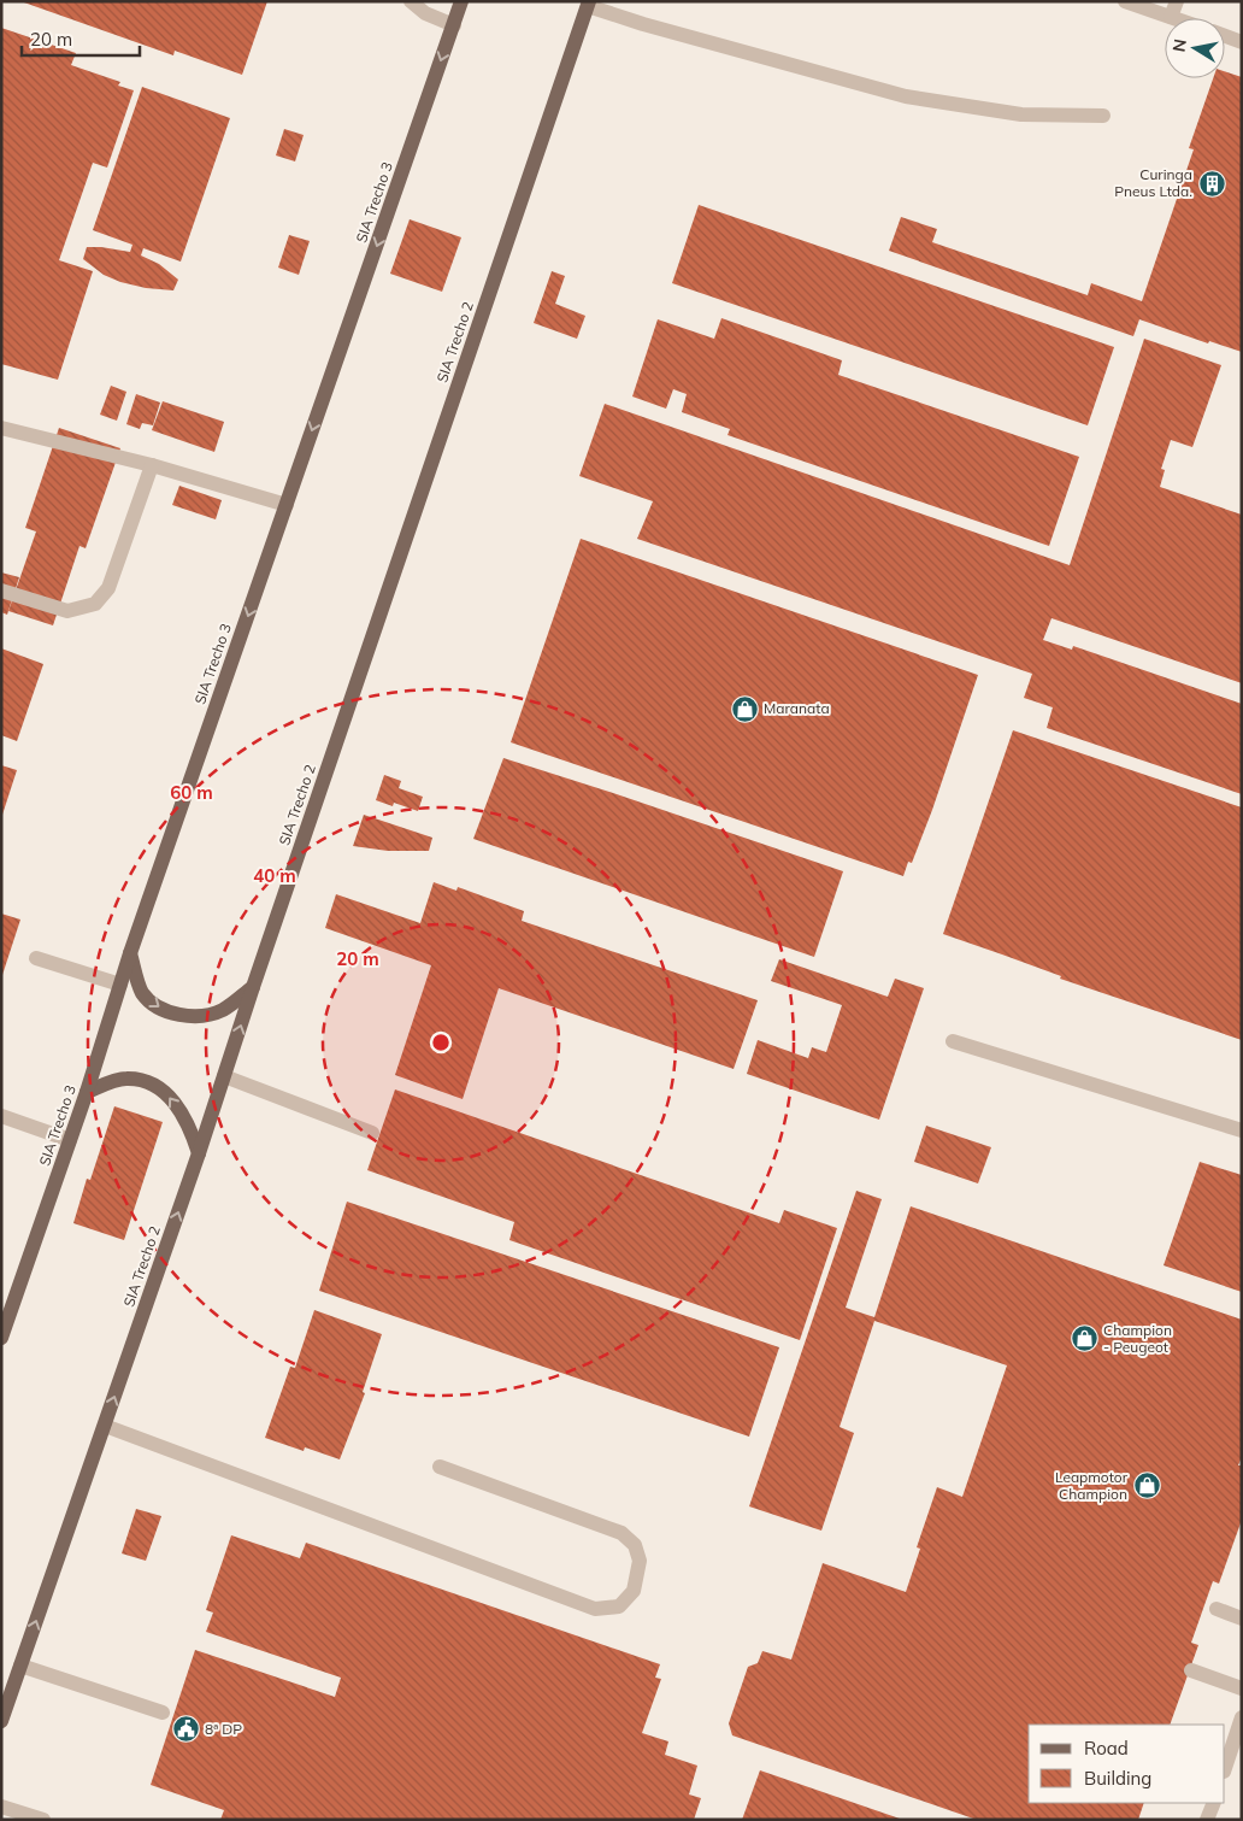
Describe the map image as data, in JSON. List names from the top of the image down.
{
  "streets": {
    "main road": ["SIA Trecho 3", "SIA Trecho 2"]
  },
  "one_way": ["SIA Trecho 3", "SIA Trecho 2"],
  "places": {
    "building": ["Curinga Pneus Ltda."],
    "shop": ["Maranata", "Champion - Peugeot", "Leapmotor Champion"],
    "public building": ["8ª DP"]
  },
  "legend": ["Road", "Building"],
  "scale_bar": "20 m",
  "north": "left",
  "rings": ["60 m", "40 m", "20 m"]
}
